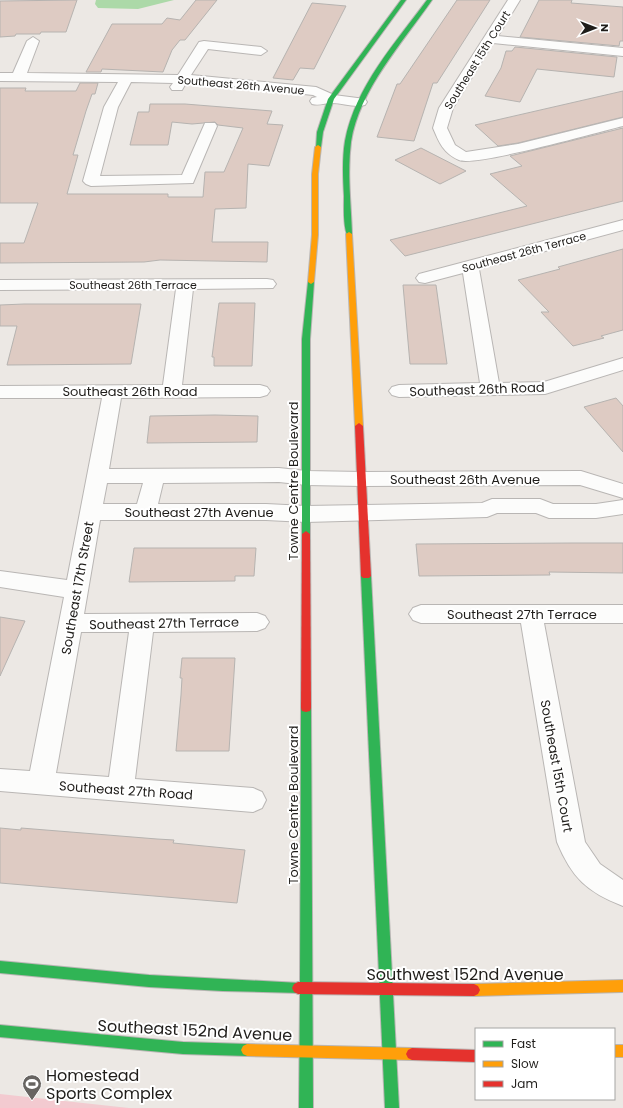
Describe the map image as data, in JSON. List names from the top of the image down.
{
  "streets": {
    "street": [
      "Southeast 15th Court",
      "Southeast 26th Avenue",
      "Southeast 26th Terrace",
      "Southeast 26th Road",
      "Towne Centre Boulevard",
      "Southeast 27th Avenue",
      "Southeast 17th Street",
      "Southeast 27th Terrace",
      "Southeast 27th Road",
      "Southwest 152nd Avenue",
      "Southeast 152nd Avenue"
    ]
  },
  "crossings": [
    ["Southeast 15th Court", "Southeast 27th Terrace"],
    ["Southeast 26th Avenue", "Towne Centre Boulevard"],
    ["Southeast 26th Road", "Southeast 17th Street"],
    ["Towne Centre Boulevard", "Southeast 27th Avenue"],
    ["Towne Centre Boulevard", "Southwest 152nd Avenue"],
    ["Towne Centre Boulevard", "Southeast 152nd Avenue"],
    ["Southeast 27th Avenue", "Southeast 17th Street"],
    ["Southeast 17th Street", "Southeast 27th Terrace"],
    ["Southeast 17th Street", "Southeast 27th Road"]
  ],
  "places": {
    "sports": ["Homestead Sports Complex"]
  },
  "legend": ["Fast", "Slow", "Jam"],
  "north": "right"
}
